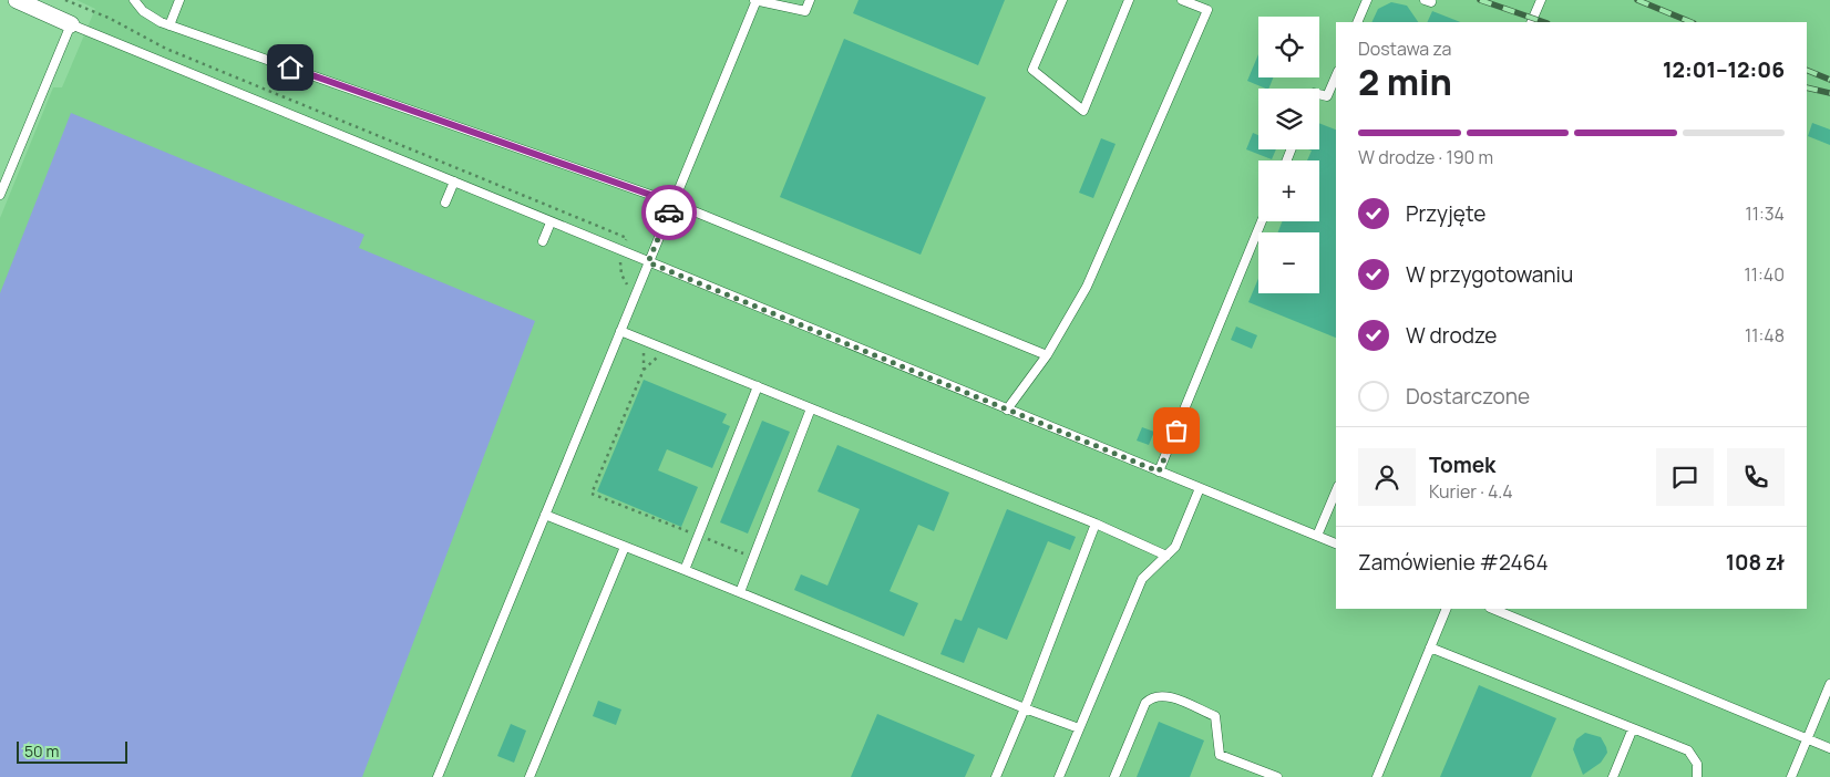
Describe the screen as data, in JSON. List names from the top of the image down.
{
  "scale_bar": "50 m",
  "page": {
    "map_buttons": ["+", "−"],
    "heading": ["2 min", "Dostawa za", "12:01–12:06"],
    "panel": [
      "Tomek",
      "Kurier · 4.4",
      "Zamówienie #2464",
      "108 zł"
    ],
    "bar": "W drodze · 190 m",
    "list": [
      ["Przyjęte", "11:34"],
      ["W przygotowaniu", "11:40"],
      ["W drodze", "11:48"],
      "Dostarczone"
    ],
    "scale": "50 m"
  }
}
